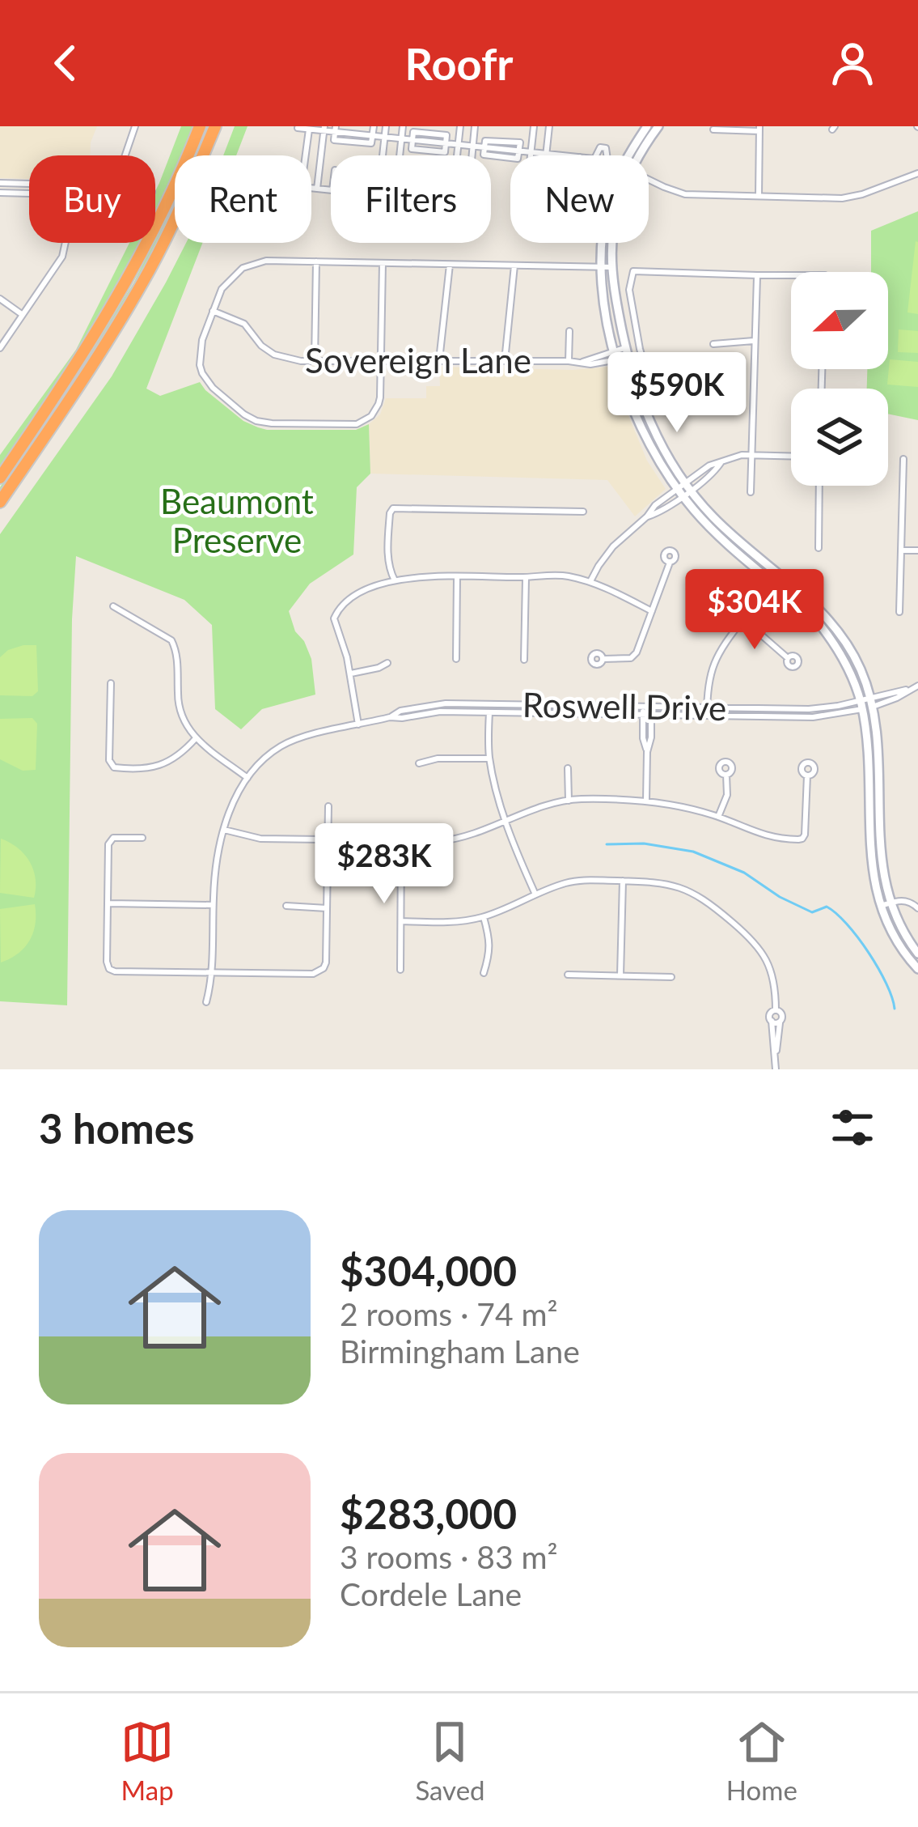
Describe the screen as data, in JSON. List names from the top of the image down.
{
  "streets": {
    "street": ["Sovereign Lane", "Roswell Drive"]
  },
  "parks": ["Beaumont Preserve"],
  "north": "left",
  "page": {
    "header": "Roofr",
    "chip": [
      "Buy",
      "Rent",
      "Filters",
      "New"
    ],
    "price": ["$590K", "$304K", "$283K"],
    "heading": "3 homes",
    "list": [
      {
        "name": "$304,000",
        "note": "2 rooms · 74 m² · Birmingham Lane"
      },
      {
        "name": "$283,000",
        "note": "3 rooms · 83 m² · Cordele Lane"
      }
    ],
    "tabs": ["Map", "Saved", "Home"]
  }
}
